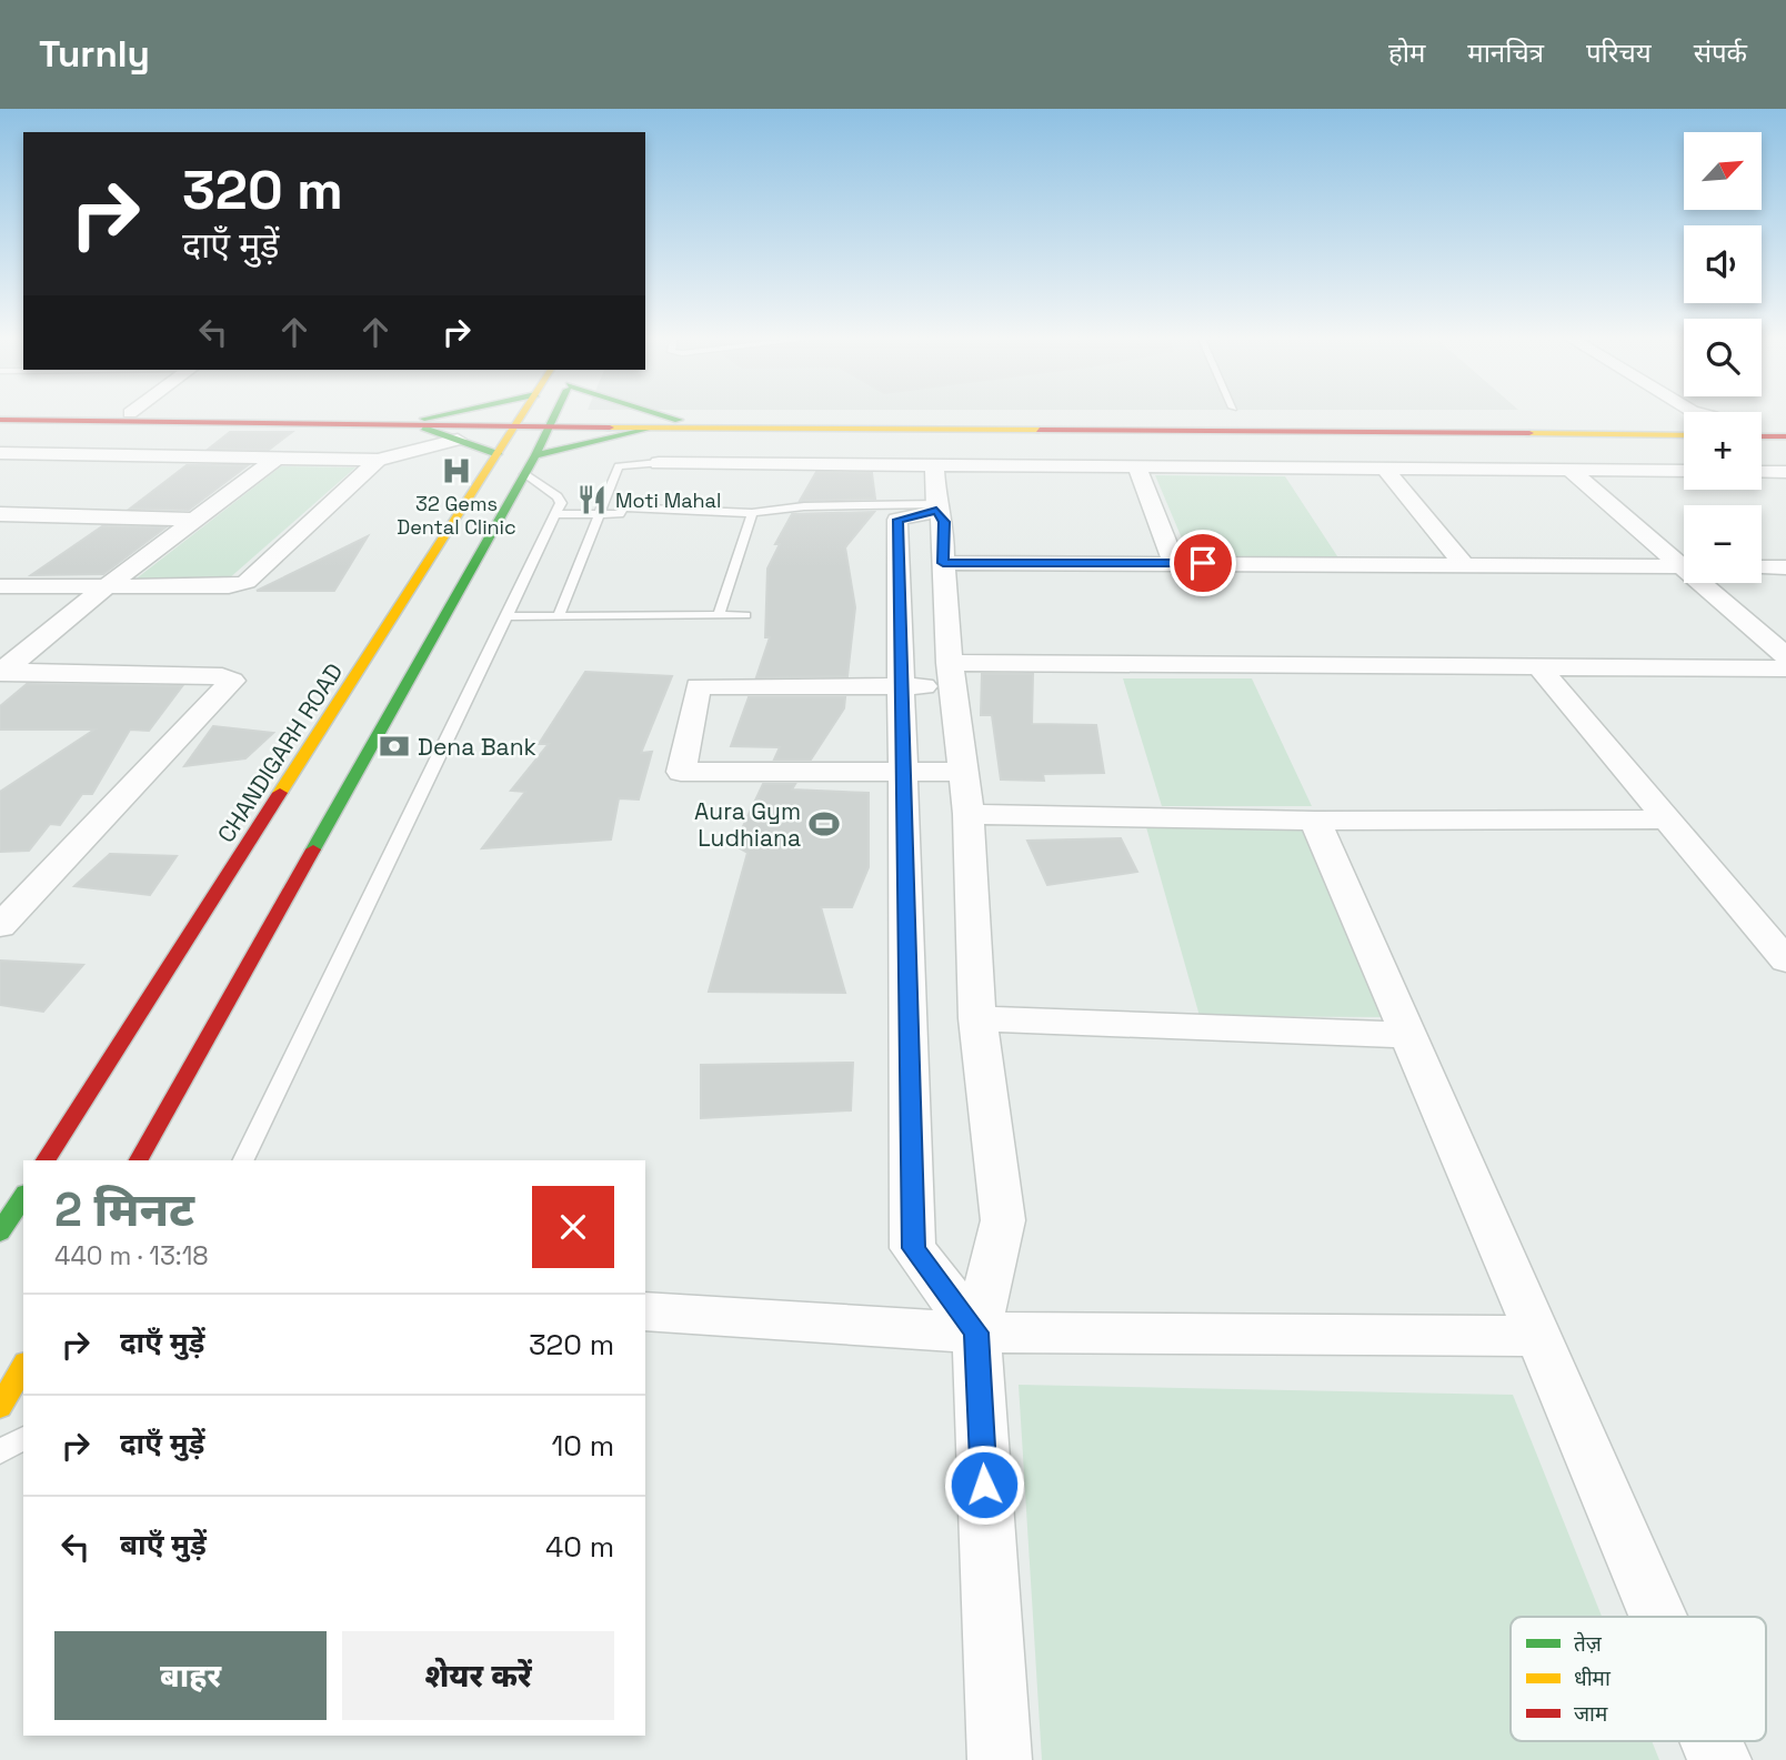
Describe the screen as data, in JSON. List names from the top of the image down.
{
  "streets": {
    "street": ["CHANDIGARH ROAD"]
  },
  "places": {
    "hospital": ["32 Gems Dental Clinic"],
    "restaurant": ["Moti Mahal"],
    "bank": ["Dena Bank"],
    "sports": ["Aura Gym Ludhiana"]
  },
  "legend": ["तेज़", "धीमा", "जाम"],
  "north": "top right",
  "page": {
    "header": "Turnly",
    "nav": [
      "होम",
      "मानचित्र",
      "परिचय",
      "संपर्क"
    ],
    "map_buttons": ["+", "−"],
    "turn": ["320 m", "दाएँ मुड़ें"],
    "heading": ["2 मिनट", "440 m · 13:18"],
    "list": [
      {
        "name": "दाएँ मुड़ें",
        "value": "320 m"
      },
      {
        "name": "दाएँ मुड़ें",
        "value": "10 m"
      },
      {
        "name": "बाएँ मुड़ें",
        "value": "40 m"
      }
    ],
    "buttons": ["बाहर", "शेयर करें"]
  }
}
